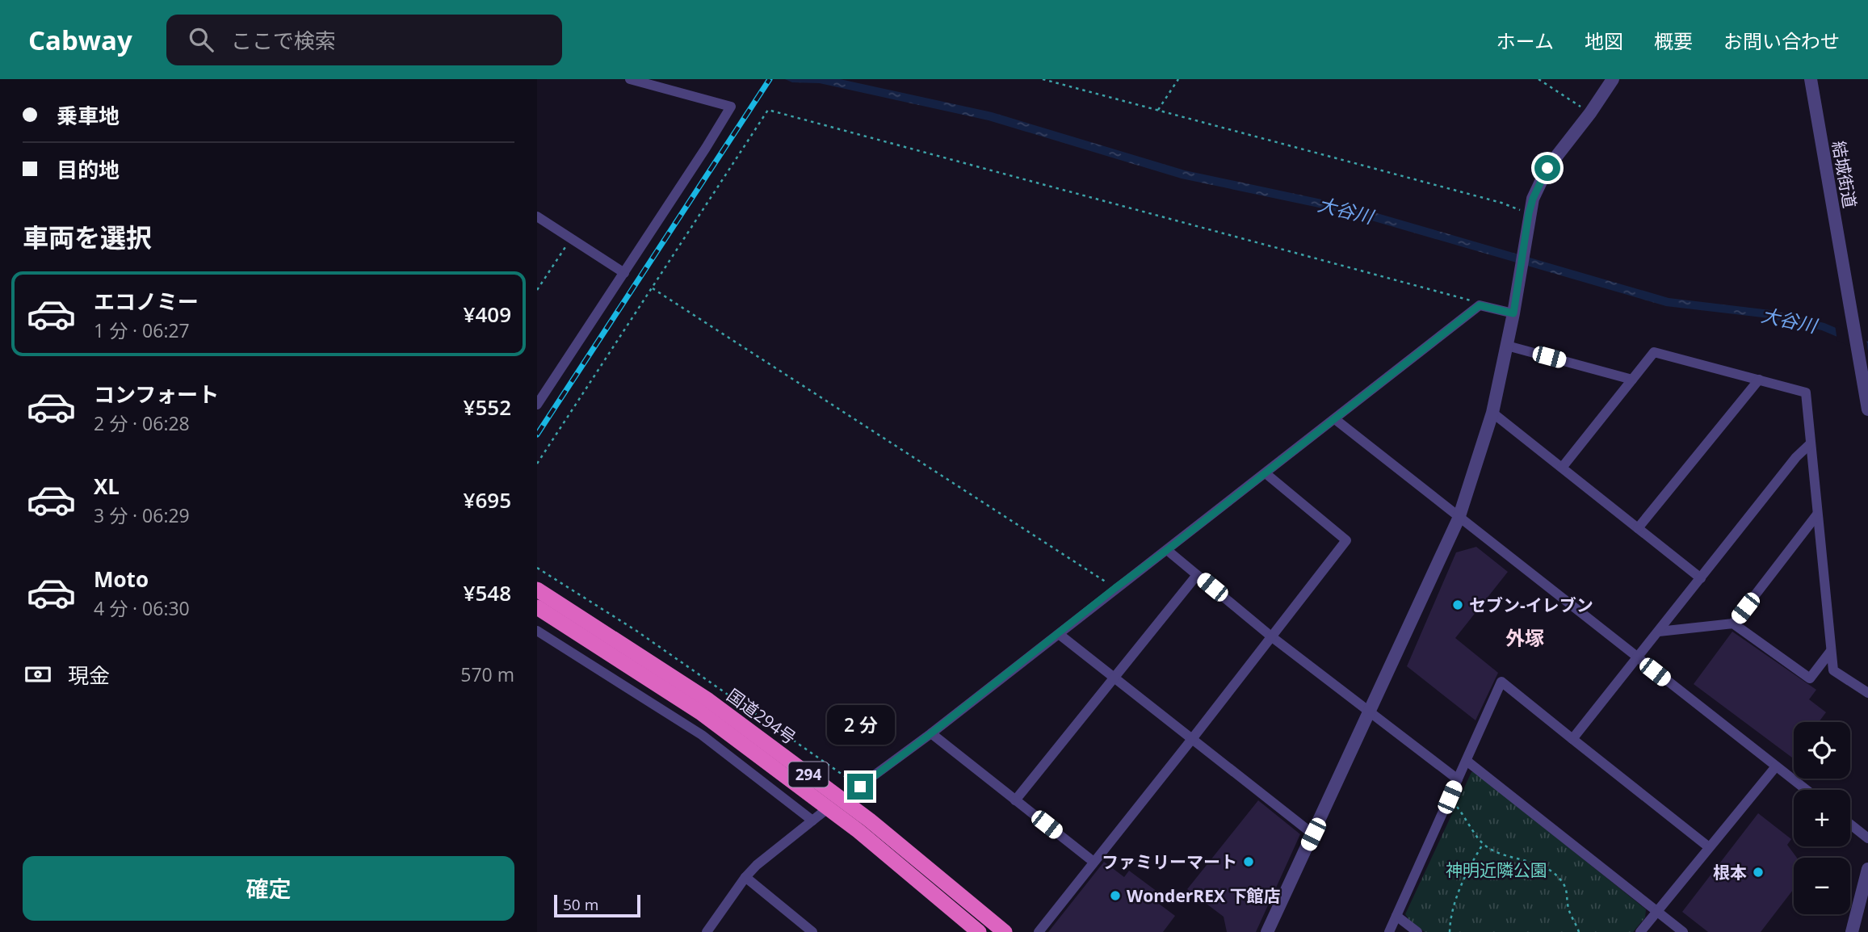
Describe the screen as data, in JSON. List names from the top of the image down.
{
  "streets": {
    "highway": ["国道294号", "294"],
    "street": ["結城街道"]
  },
  "districts": ["外塚"],
  "water": ["大谷川"],
  "parks": ["神明近隣公園"],
  "places": [
    "セブン-イレブン",
    "ファミリーマート",
    "根本",
    "WonderREX 下館店"
  ],
  "scale_bar": "50 m",
  "page": {
    "header": "Cabway",
    "search": "ここで検索",
    "nav": [
      "ホーム",
      "地図",
      "概要",
      "お問い合わせ"
    ],
    "banner": ["乗車地", "目的地"],
    "heading": "車両を選択",
    "list": [
      {
        "name": "エコノミー",
        "note": "1 分 · 06:27",
        "value": "¥409"
      },
      {
        "name": "コンフォート",
        "note": "2 分 · 06:28",
        "value": "¥552"
      },
      {
        "name": "XL",
        "note": "3 分 · 06:29",
        "value": "¥695"
      },
      {
        "name": "Moto",
        "note": "4 分 · 06:30",
        "value": "¥548"
      }
    ],
    "pay": ["現金", "570 m"],
    "bubble": "2 分",
    "map_buttons": ["+", "−"],
    "buttons": "確定",
    "scale": "50 m"
  }
}
